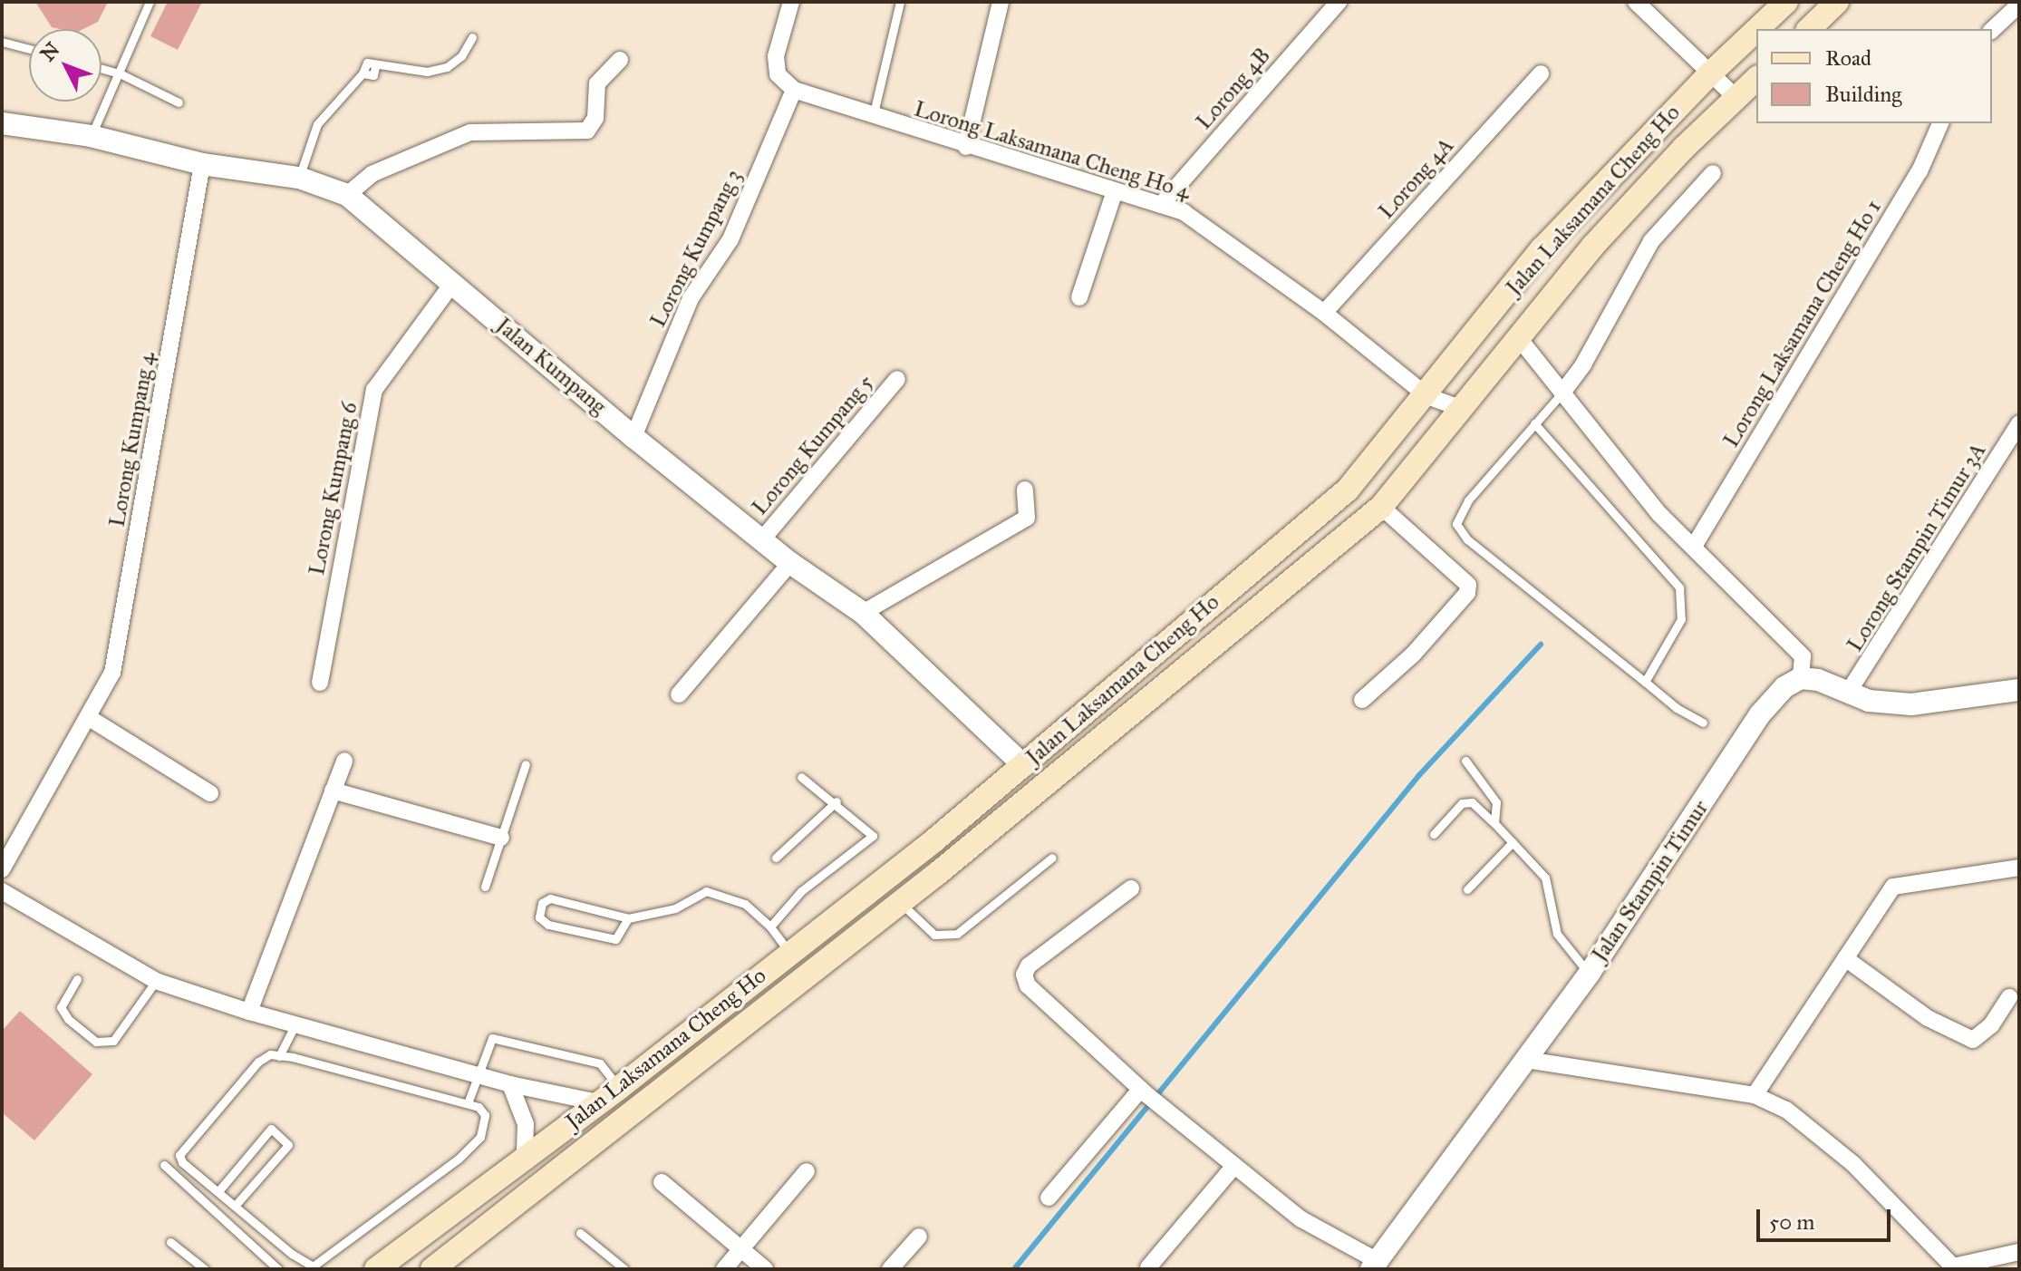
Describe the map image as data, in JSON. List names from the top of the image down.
{
  "streets": {
    "main road": ["Jalan Laksamana Cheng Ho"],
    "street": [
      "Lorong 4B",
      "Lorong Laksamana Cheng Ho 4",
      "Lorong 4A",
      "Lorong Kumpang 3",
      "Lorong Laksamana Cheng Ho 1",
      "Jalan Kumpang",
      "Lorong Kumpang 4",
      "Lorong Kumpang 5",
      "Lorong Kumpang 6",
      "Lorong Stampin Timur 3A",
      "Jalan Stampin Timur"
    ]
  },
  "crossings": [
    ["Lorong 4B", "Lorong Laksamana Cheng Ho 4"],
    ["Lorong Laksamana Cheng Ho 4", "Lorong 4A"],
    ["Lorong Laksamana Cheng Ho 4", "Jalan Laksamana Cheng Ho"],
    ["Lorong Laksamana Cheng Ho 4", "Lorong Kumpang 3"],
    ["Jalan Laksamana Cheng Ho", "Jalan Kumpang"],
    ["Lorong Kumpang 3", "Jalan Kumpang"],
    ["Jalan Kumpang", "Lorong Kumpang 4"],
    ["Jalan Kumpang", "Lorong Kumpang 5"],
    ["Jalan Kumpang", "Lorong Kumpang 6"]
  ],
  "legend": ["Road", "Building"],
  "scale_bar": "50 m",
  "north": "top left"
}
